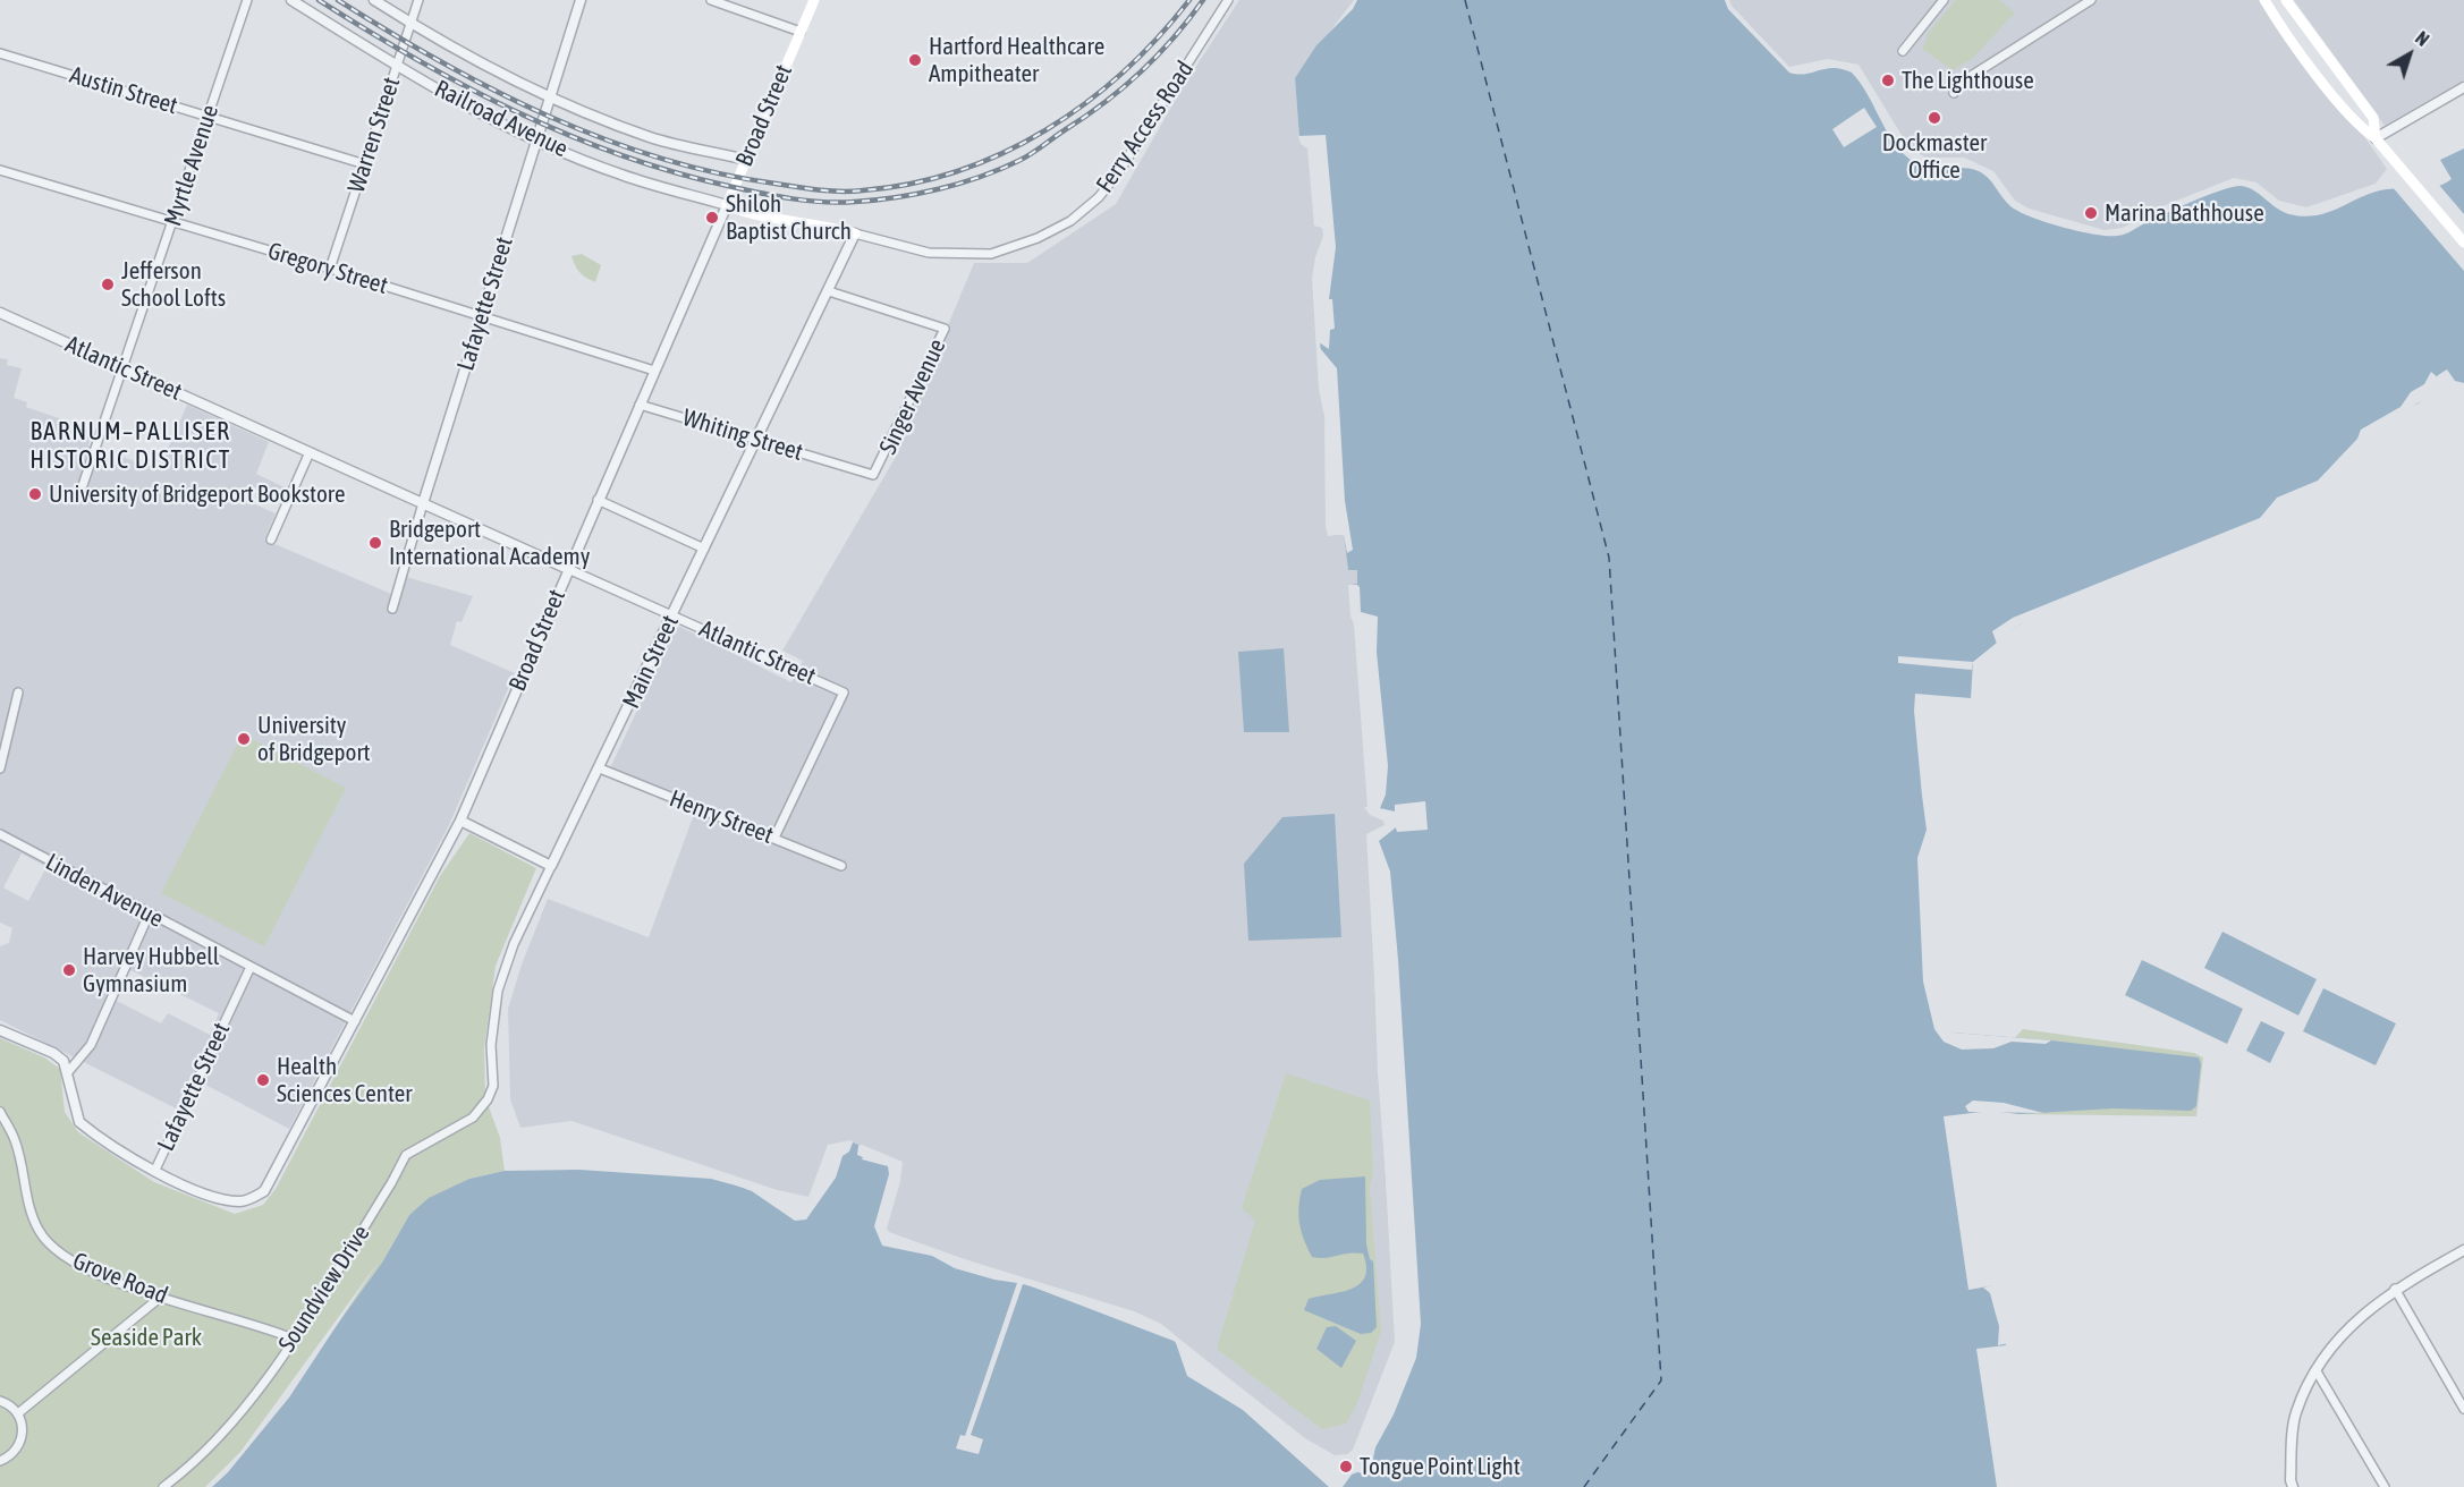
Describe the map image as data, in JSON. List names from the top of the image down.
{
  "streets": {
    "main road": ["Broad Street", "Ferry Access Road"],
    "street": [
      "Austin Street",
      "Railroad Avenue",
      "Warren Street",
      "Myrtle Avenue",
      "Gregory Street",
      "Lafayette Street",
      "Atlantic Street",
      "Singer Avenue",
      "Whiting Street",
      "Main Street",
      "Henry Street",
      "Linden Avenue",
      "Grove Road",
      "Soundview Drive"
    ]
  },
  "crossings": [
    ["Austin Street", "Warren Street"],
    ["Austin Street", "Myrtle Avenue"],
    ["Broad Street", "Railroad Avenue"],
    ["Broad Street", "Ferry Access Road"],
    ["Broad Street", "Gregory Street"],
    ["Broad Street", "Lafayette Street"],
    ["Broad Street", "Atlantic Street"],
    ["Broad Street", "Whiting Street"],
    ["Broad Street", "Linden Avenue"],
    ["Railroad Avenue", "Ferry Access Road"],
    ["Railroad Avenue", "Warren Street"],
    ["Railroad Avenue", "Lafayette Street"],
    ["Ferry Access Road", "Main Street"],
    ["Warren Street", "Gregory Street"],
    ["Myrtle Avenue", "Gregory Street"],
    ["Myrtle Avenue", "Atlantic Street"],
    ["Gregory Street", "Lafayette Street"],
    ["Lafayette Street", "Atlantic Street"],
    ["Lafayette Street", "Linden Avenue"],
    ["Atlantic Street", "Main Street"],
    ["Atlantic Street", "Henry Street"],
    ["Singer Avenue", "Whiting Street"],
    ["Singer Avenue", "Main Street"],
    ["Whiting Street", "Main Street"],
    ["Main Street", "Henry Street"],
    ["Main Street", "Soundview Drive"],
    ["Grove Road", "Soundview Drive"]
  ],
  "districts": ["BARNUM–PALLISER HISTORIC DISTRICT"],
  "parks": ["Seaside Park"],
  "places": [
    "Hartford Healthcare Ampitheater",
    "The Lighthouse",
    "Dockmaster Office",
    "Marina Bathhouse",
    "Shiloh Baptist Church",
    "Jefferson School Lofts",
    "University of Bridgeport Bookstore",
    "Bridgeport International Academy",
    "University of Bridgeport",
    "Harvey Hubbell Gymnasium",
    "Health Sciences Center",
    "Tongue Point Light"
  ],
  "north": "top right"
}
